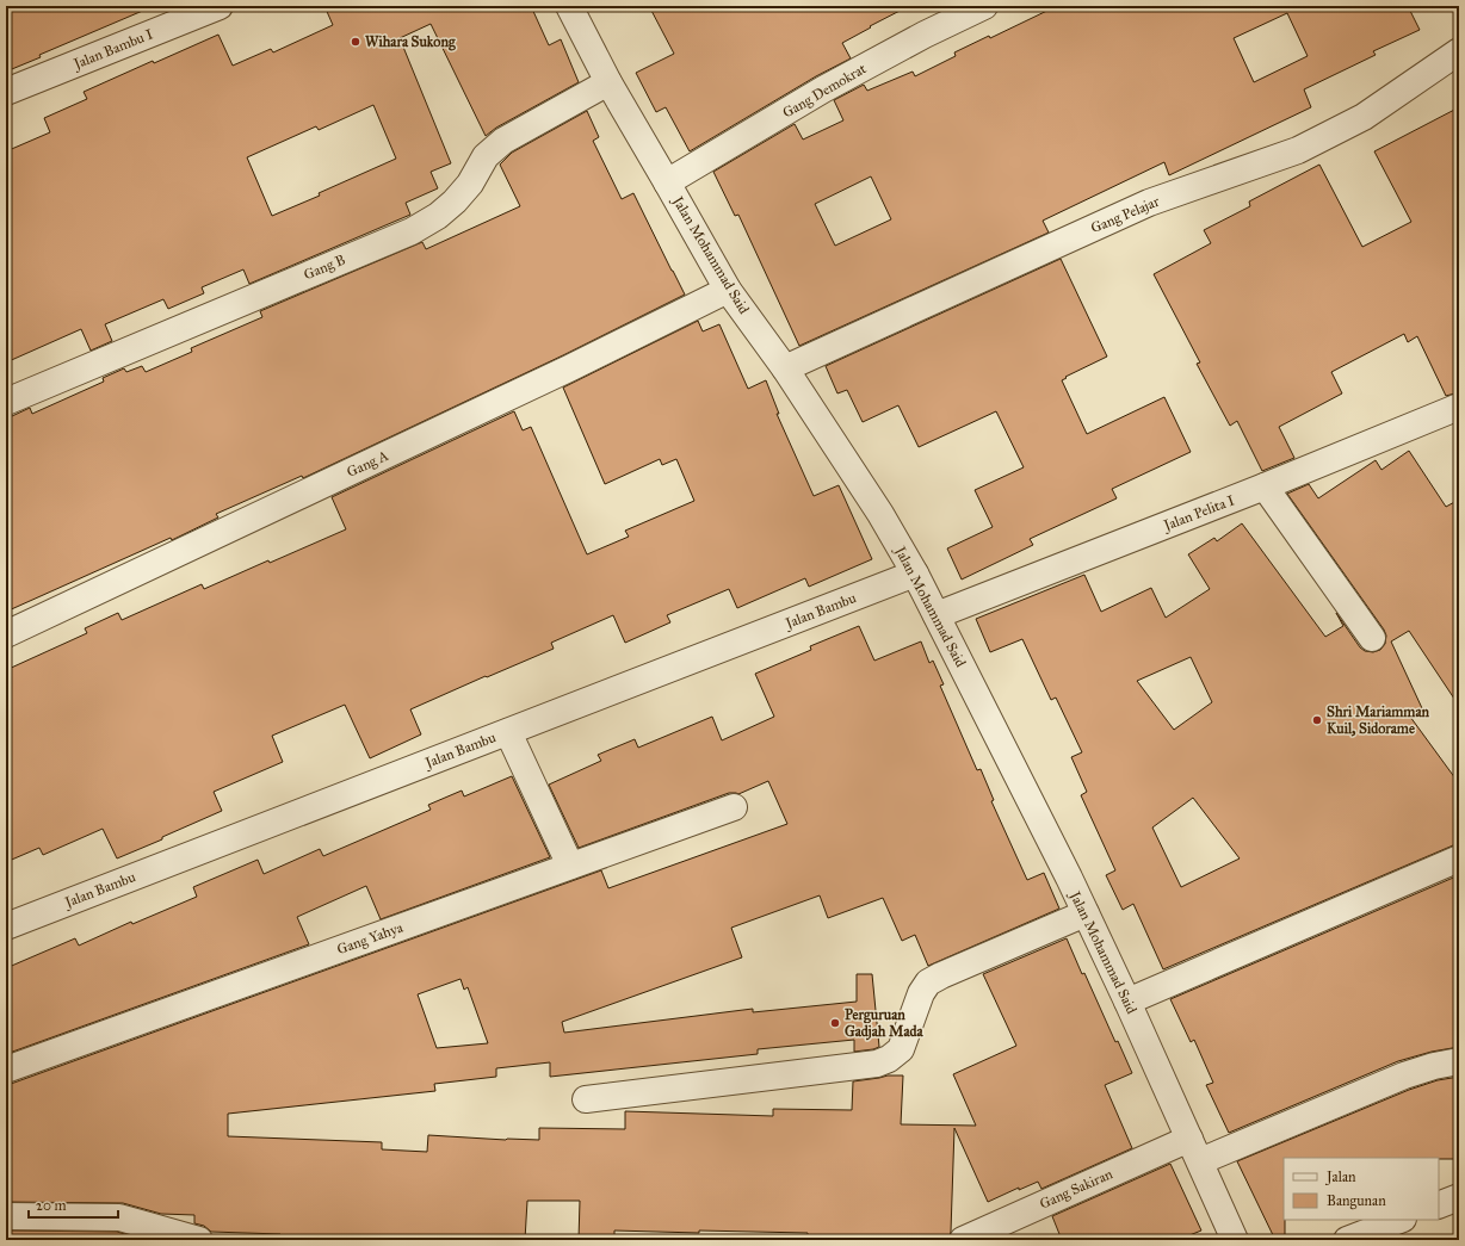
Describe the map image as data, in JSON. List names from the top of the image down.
{
  "streets": {
    "street": [
      "Jalan Bambu I",
      "Gang Demokrat",
      "Gang Pelajar",
      "Jalan Mohammad Said",
      "Gang B",
      "Gang A",
      "Jalan Pelita I",
      "Jalan Bambu",
      "Gang Yahya",
      "Gang Sakiran"
    ]
  },
  "crossings": [
    ["Gang Demokrat", "Jalan Mohammad Said"],
    ["Gang Pelajar", "Jalan Mohammad Said"],
    ["Jalan Mohammad Said", "Gang B"],
    ["Jalan Mohammad Said", "Gang A"],
    ["Jalan Mohammad Said", "Jalan Pelita I"],
    ["Jalan Mohammad Said", "Jalan Bambu"],
    ["Jalan Mohammad Said", "Gang Sakiran"]
  ],
  "places": ["Wihara Sukong", "Shri Mariamman Kuil, Sidorame", "Perguruan Gadjah Mada"],
  "legend": ["Jalan", "Bangunan"],
  "scale_bar": "20 m"
}
